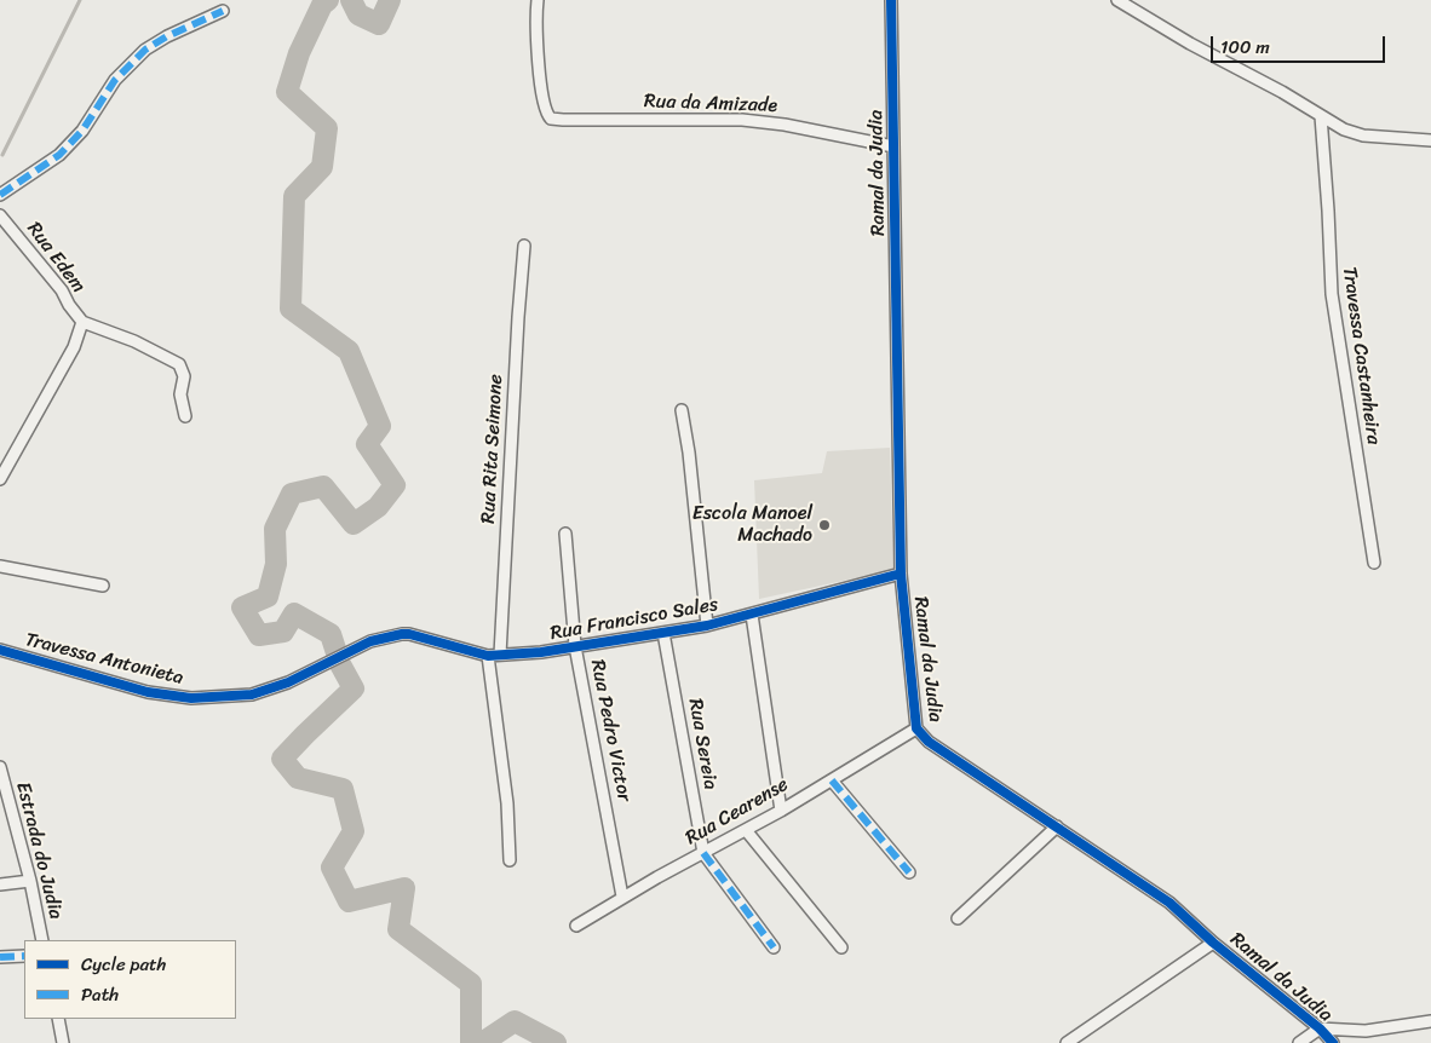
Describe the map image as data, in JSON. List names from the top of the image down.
{
  "streets": {
    "street": [
      "Rua da Amizade",
      "Ramal da Judia",
      "Rua Edem",
      "Travessa Castanheira",
      "Rua Rita Seimone",
      "Rua Francisco Sales",
      "Travessa Antonieta",
      "Rua Pedro Victor",
      "Rua Sereia",
      "Rua Cearense",
      "Estrada do Judia"
    ]
  },
  "crossings": [
    ["Rua da Amizade", "Ramal da Judia"],
    ["Ramal da Judia", "Rua Francisco Sales"],
    ["Ramal da Judia", "Rua Cearense"],
    ["Rua Rita Seimone", "Rua Francisco Sales"],
    ["Rua Francisco Sales", "Travessa Antonieta"],
    ["Rua Francisco Sales", "Rua Pedro Victor"],
    ["Rua Francisco Sales", "Rua Sereia"],
    ["Rua Pedro Victor", "Rua Cearense"],
    ["Rua Sereia", "Rua Cearense"]
  ],
  "places": ["Escola Manoel Machado"],
  "legend": ["Cycle path", "Path"],
  "scale_bar": "100 m"
}
